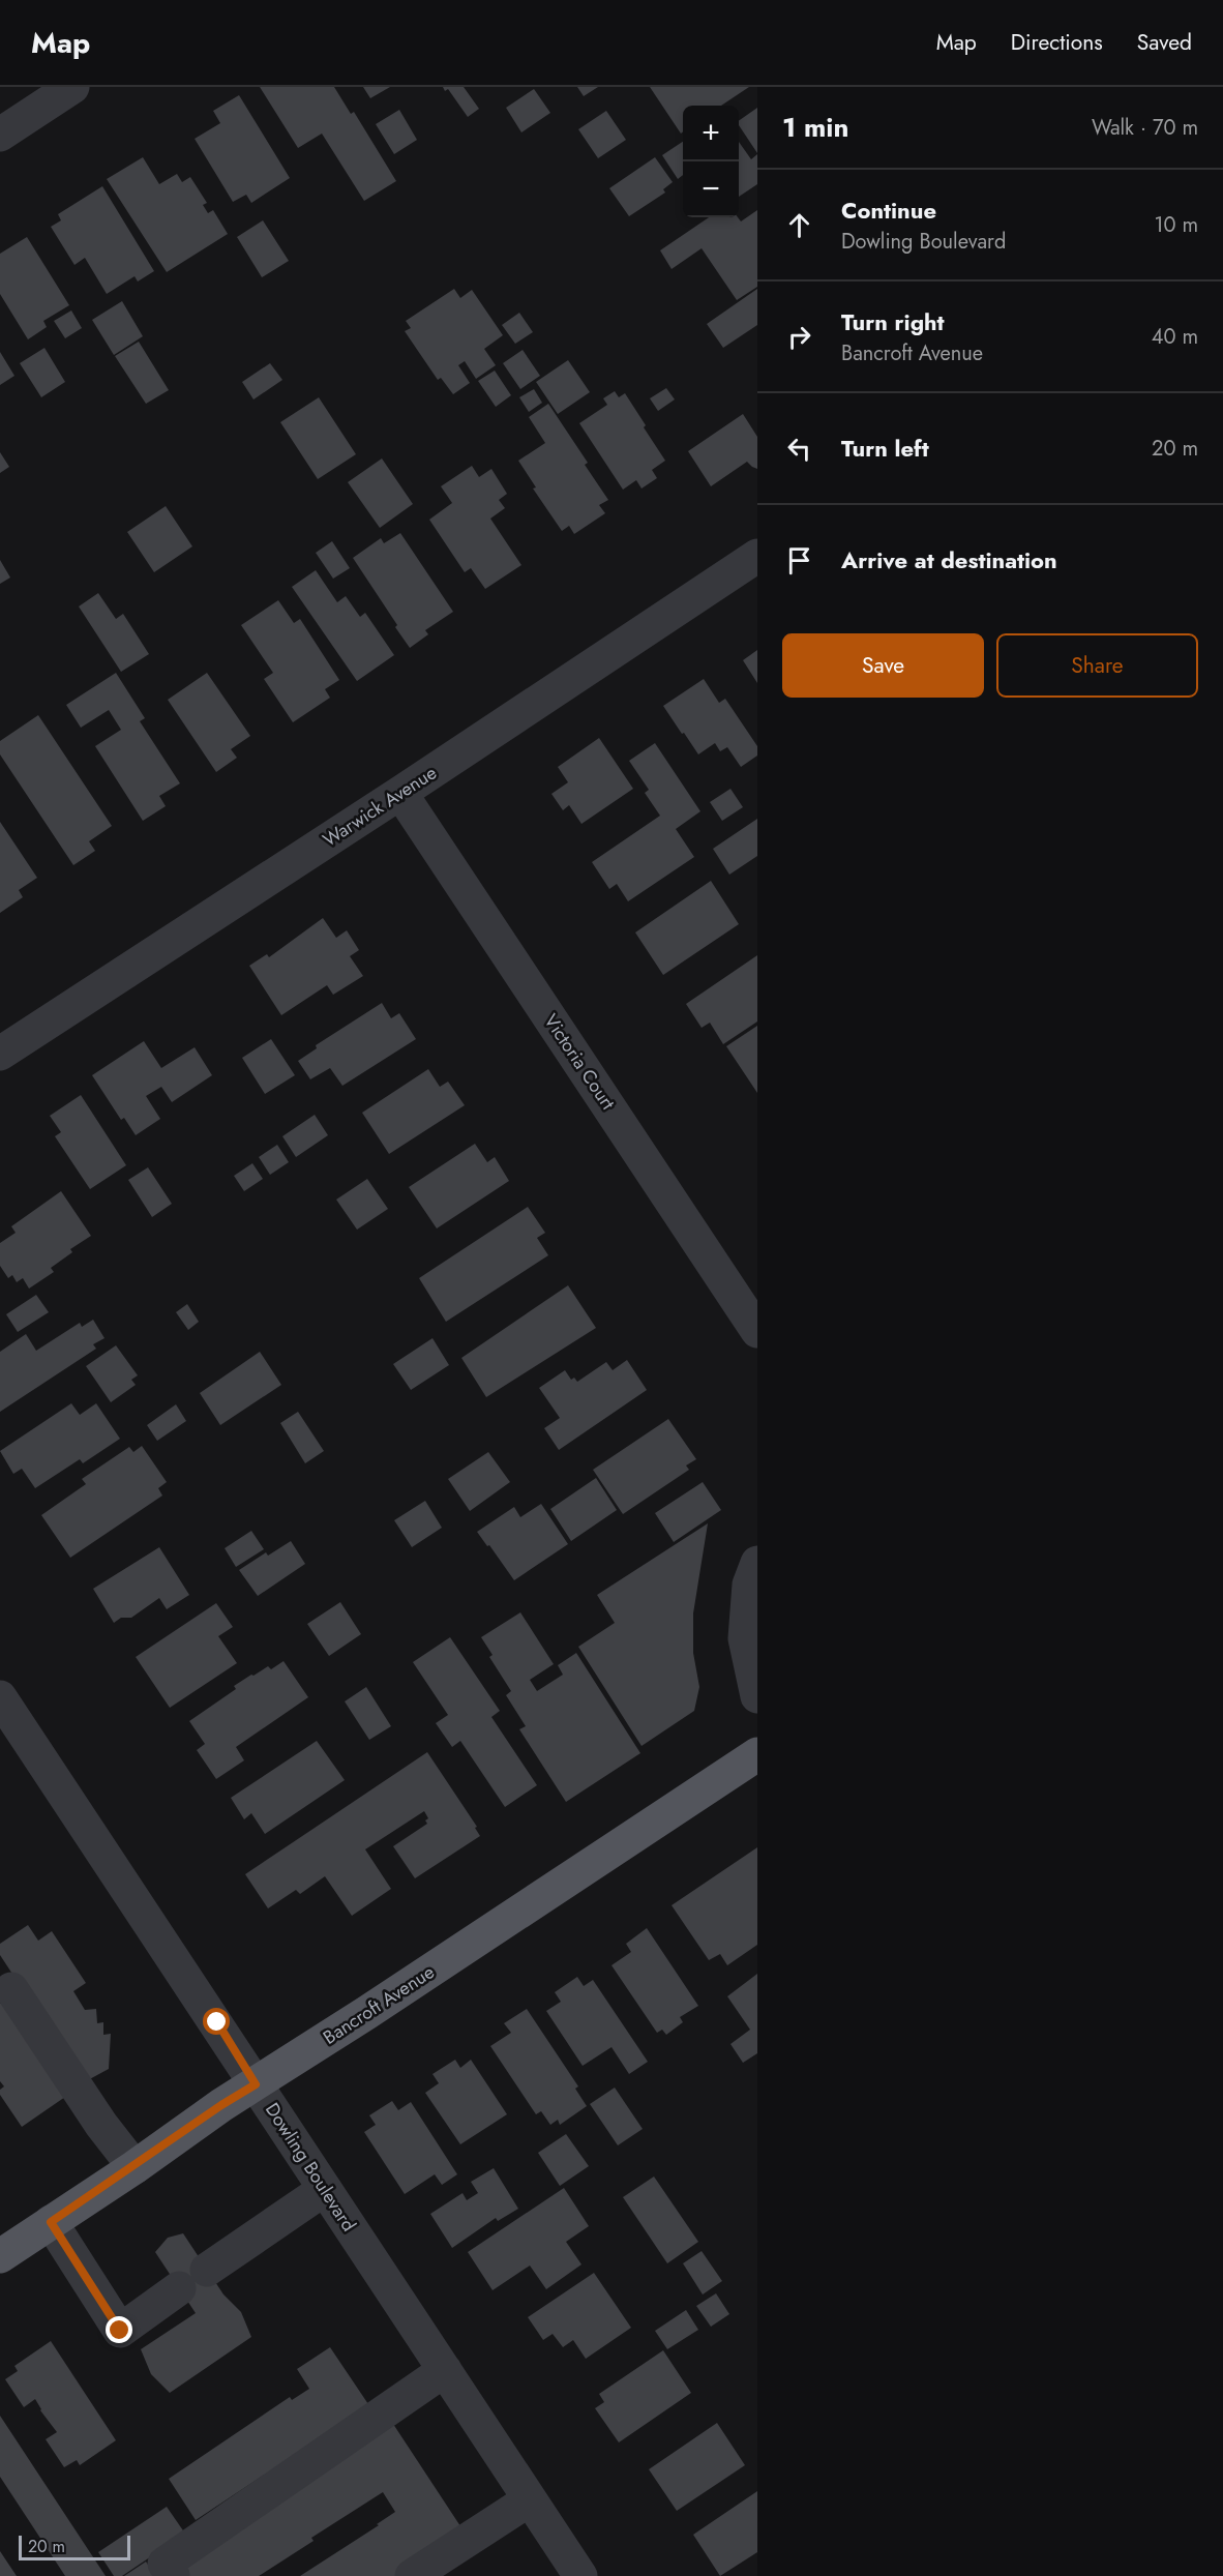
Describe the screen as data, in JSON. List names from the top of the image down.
{
  "streets": {
    "main road": ["Bancroft Avenue"],
    "street": ["Warwick Avenue", "Victoria Court", "Dowling Boulevard"]
  },
  "crossings": [
    ["Warwick Avenue", "Victoria Court"],
    ["Bancroft Avenue", "Dowling Boulevard"]
  ],
  "scale_bar": "20 m",
  "page": {
    "header": "Map",
    "nav": ["Map", "Directions", "Saved"],
    "heading": ["1 min", "Walk · 70 m"],
    "map_buttons": ["+", "−"],
    "list": [
      ["Continue", "Dowling Boulevard", "10 m"],
      ["Turn right", "Bancroft Avenue", "40 m"],
      ["Turn left", "20 m"],
      "Arrive at destination"
    ],
    "buttons": ["Save", "Share"],
    "scale": "20 m"
  }
}
